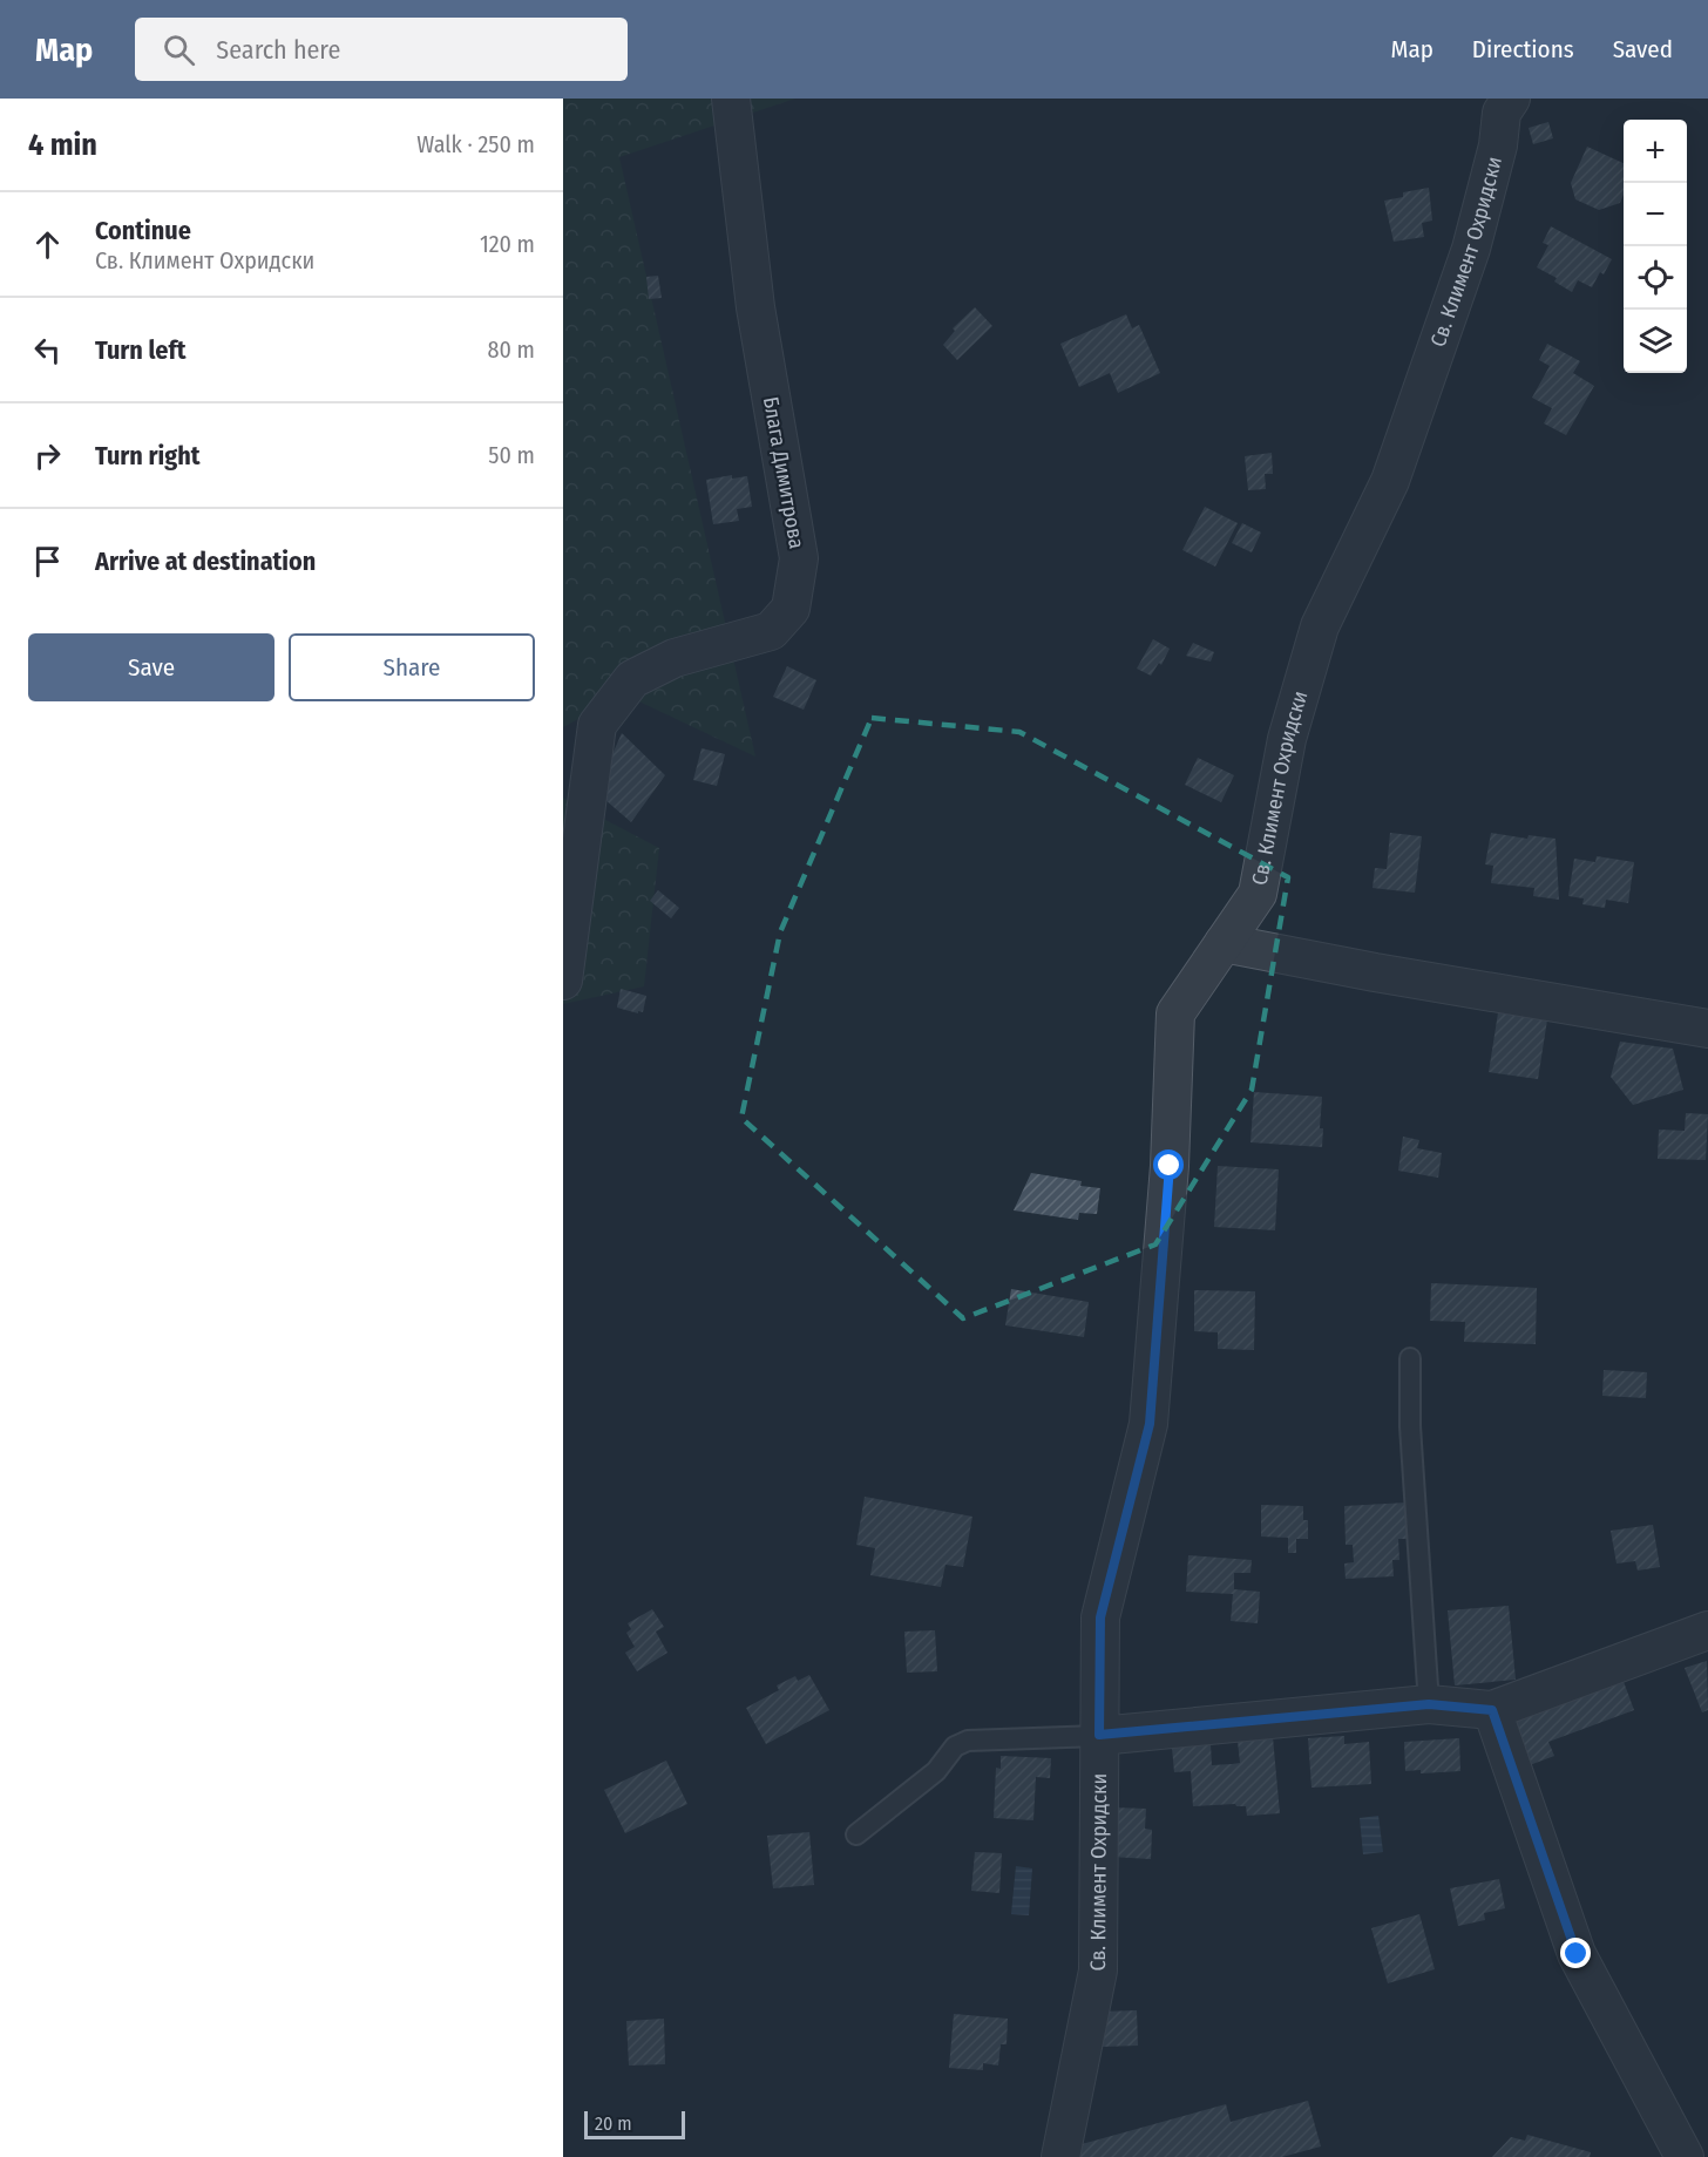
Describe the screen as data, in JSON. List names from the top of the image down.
{
  "streets": {
    "street": ["Св. Климент Охридски", "Блага Димитрова"]
  },
  "scale_bar": "20 m",
  "page": {
    "header": "Map",
    "search": "Search here",
    "nav": ["Map", "Directions", "Saved"],
    "heading": ["4 min", "Walk · 250 m"],
    "map_buttons": ["+", "−"],
    "list": [
      ["Continue", "Св. Климент Охридски", "120 m"],
      ["Turn left", "80 m"],
      ["Turn right", "50 m"],
      "Arrive at destination"
    ],
    "buttons": ["Save", "Share"],
    "scale": "20 m"
  }
}
